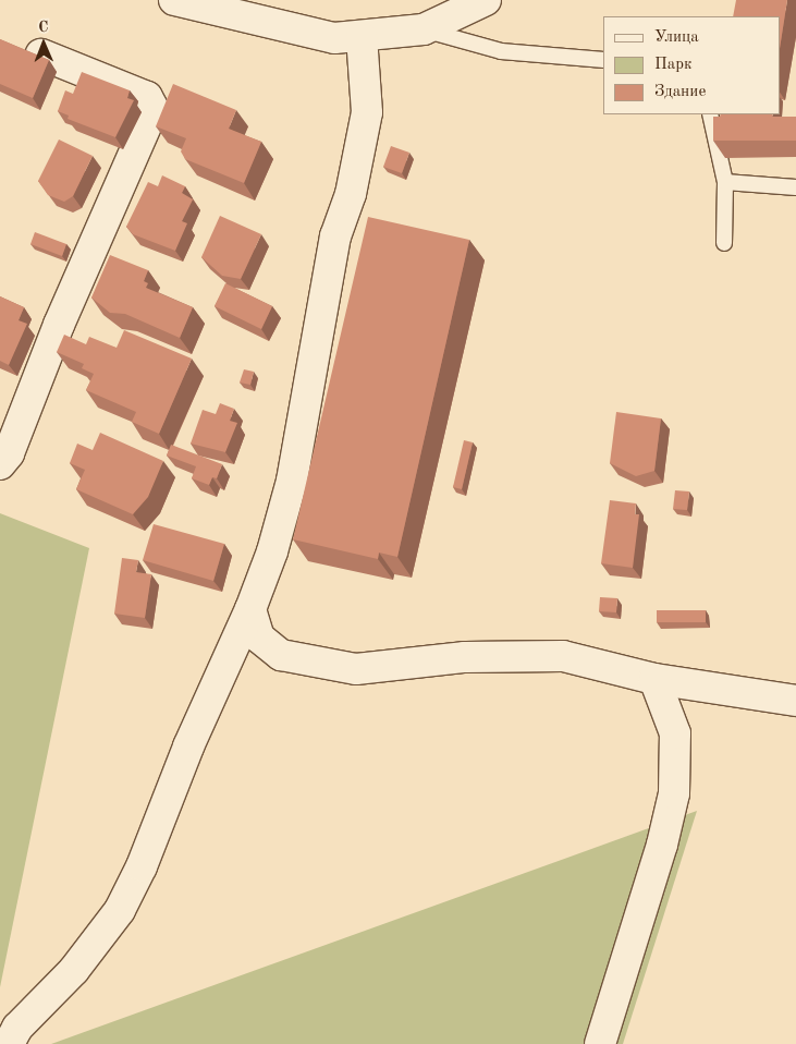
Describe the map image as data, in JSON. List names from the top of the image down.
{
  "legend": ["Улица", "Парк", "Здание"],
  "north": "top"
}
